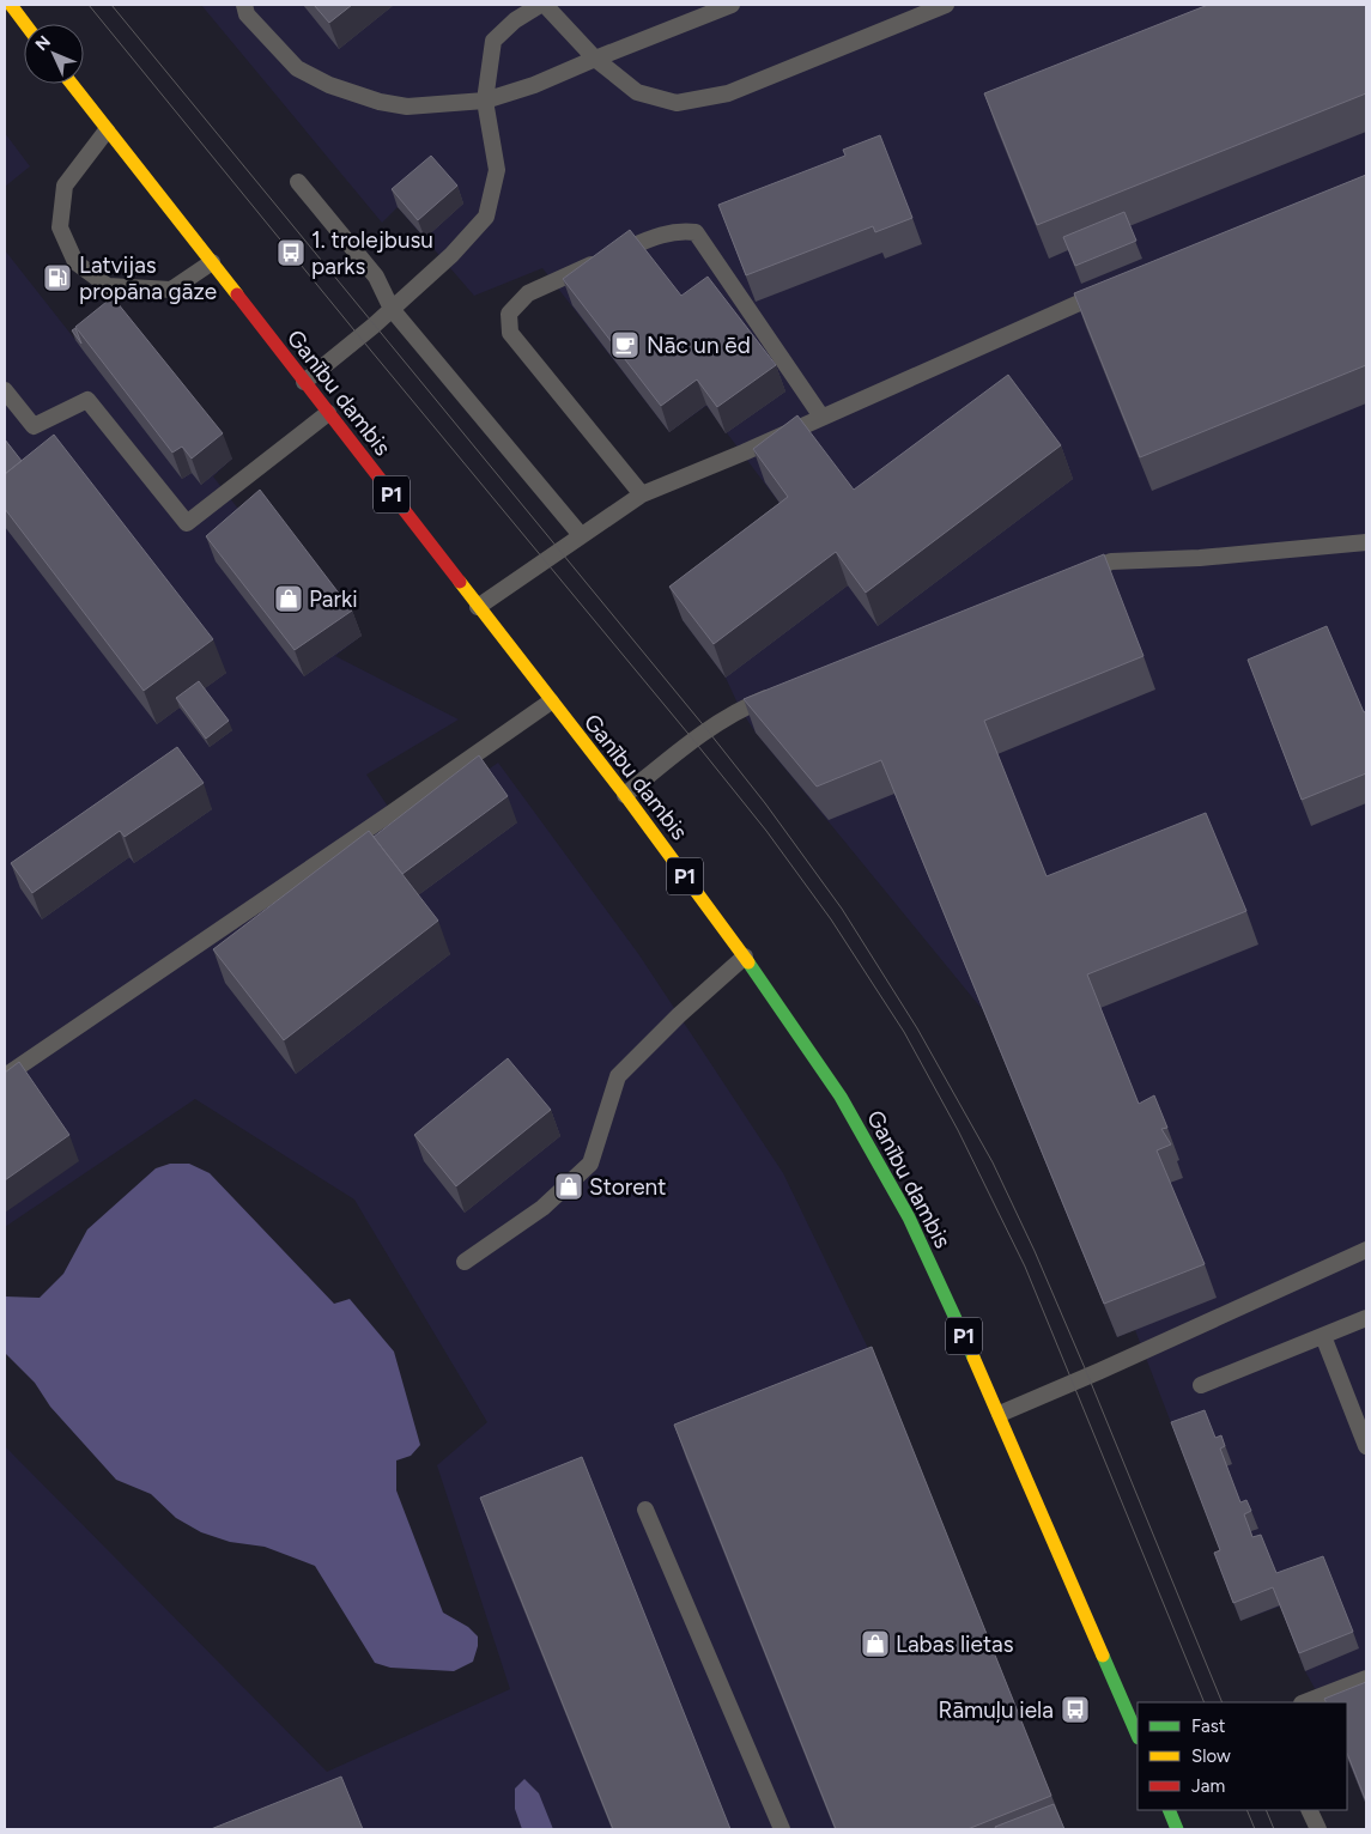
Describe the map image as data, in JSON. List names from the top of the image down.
{
  "streets": {
    "main road": ["Ganību dambis", "P1"]
  },
  "places": {
    "bus stop": ["1. trolejbusu parks", "Rāmuļu iela"],
    "fuel station": ["Latvijas propāna gāze"],
    "cafe": ["Nāc un ēd"],
    "shop": ["Parki", "Storent", "Labas lietas"]
  },
  "legend": ["Fast", "Slow", "Jam"],
  "north": "top left"
}
